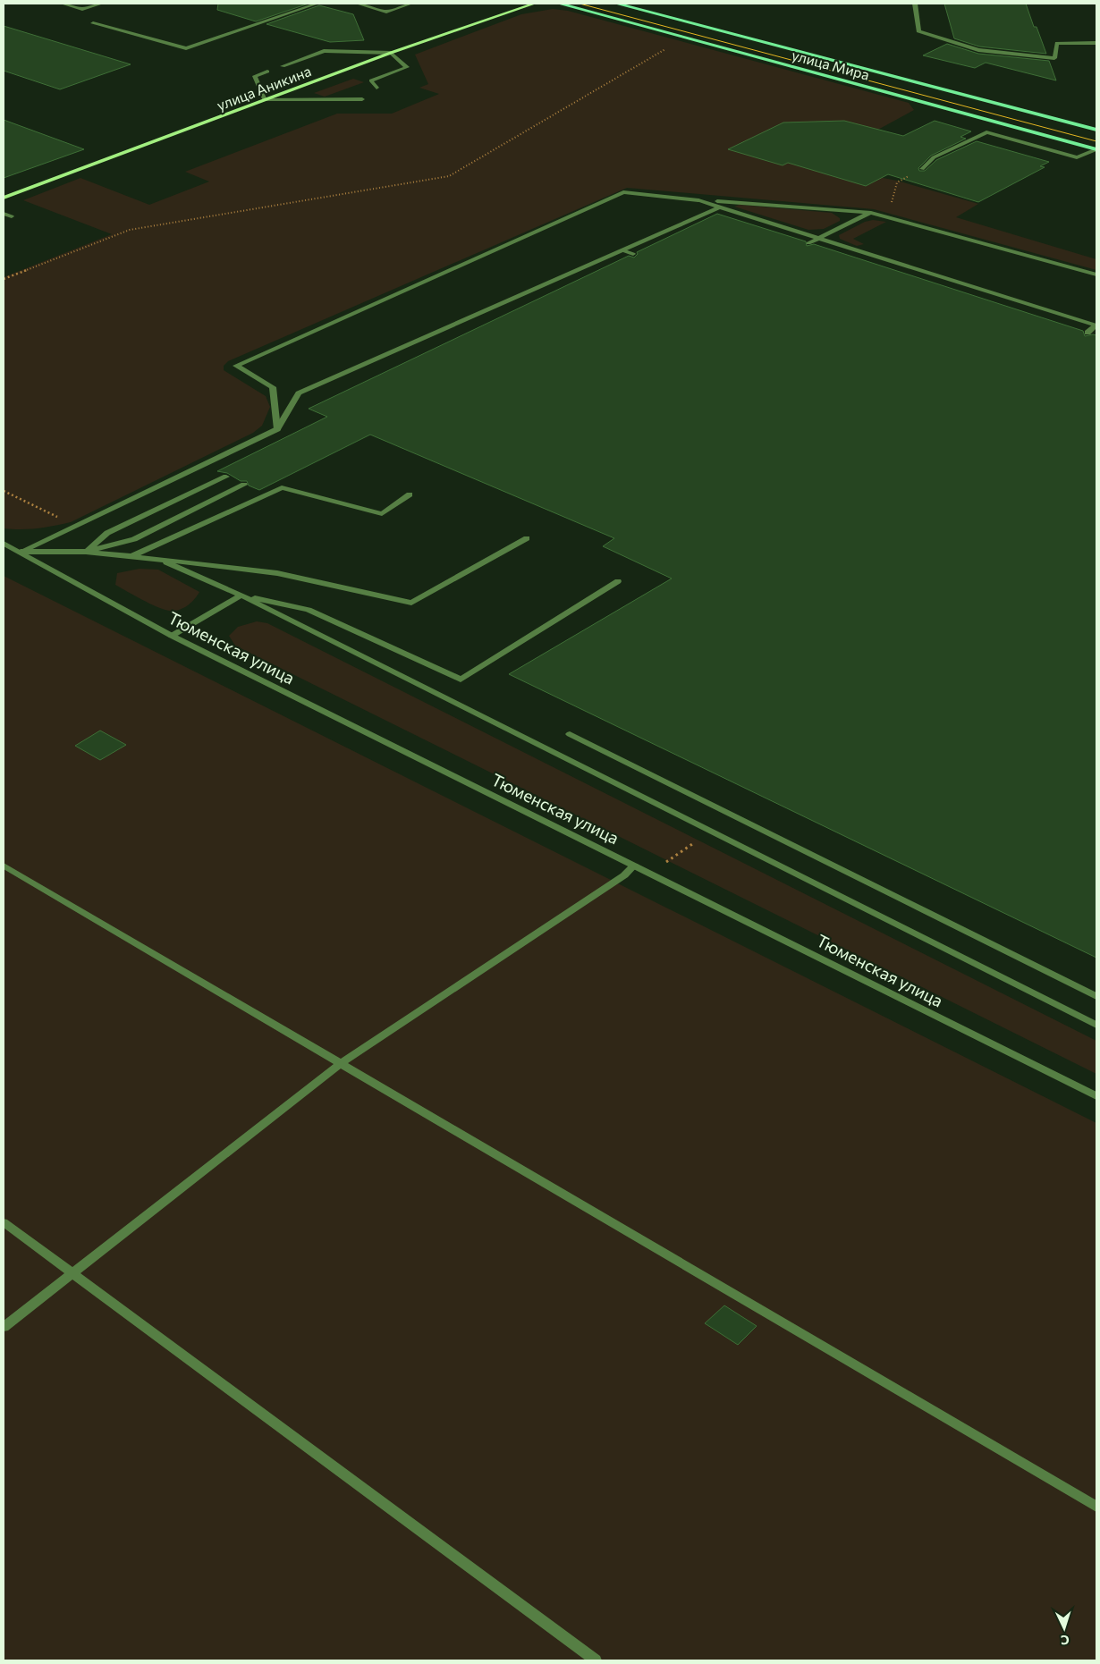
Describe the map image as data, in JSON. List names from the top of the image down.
{
  "streets": {
    "main road": ["улица Мира", "улица Аникина"],
    "street": ["Тюменская улица"]
  },
  "north": "bottom"
}
